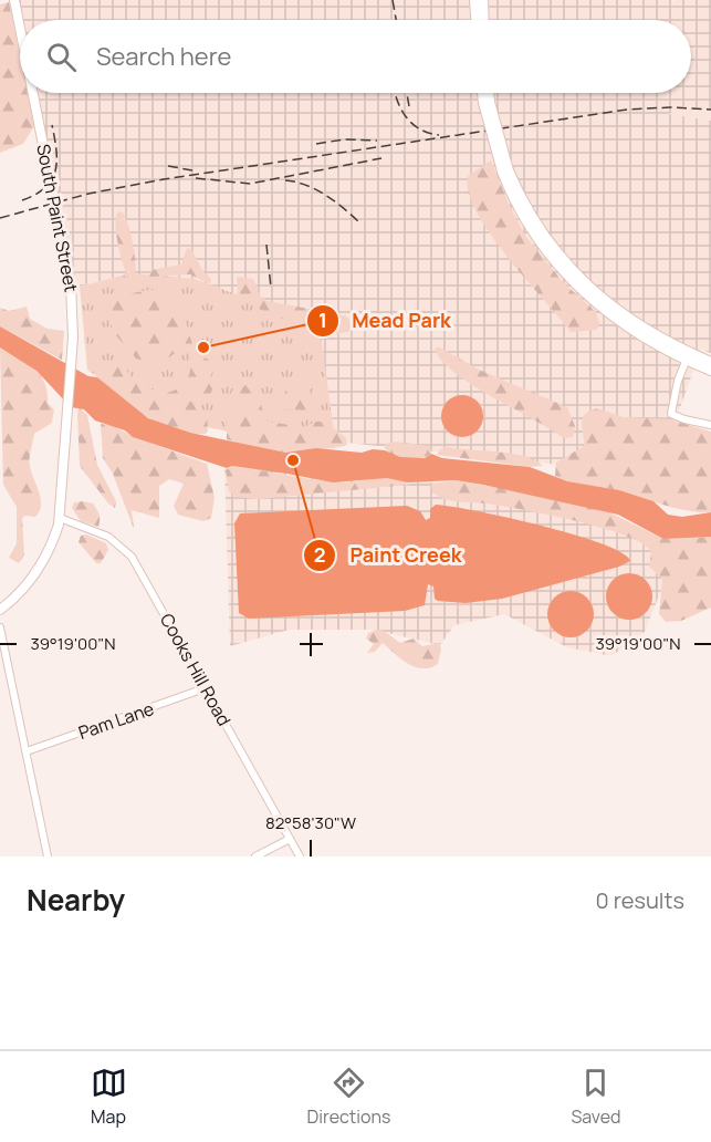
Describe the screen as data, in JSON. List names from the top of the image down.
{
  "streets": {
    "main road": ["South Paint Street"],
    "street": ["Cooks Hill Road", "Pam Lane"]
  },
  "crossings": [
    ["South Paint Street", "Cooks Hill Road"],
    ["Cooks Hill Road", "Pam Lane"]
  ],
  "places": ["Mead Park", "Paint Creek"],
  "page": {
    "search": "Search here",
    "heading": ["Nearby", "0 results"],
    "nav": ["Map", "Directions", "Saved"]
  },
  "coordinates": ["39°19'00\"N", "82°58'30\"W"]
}
